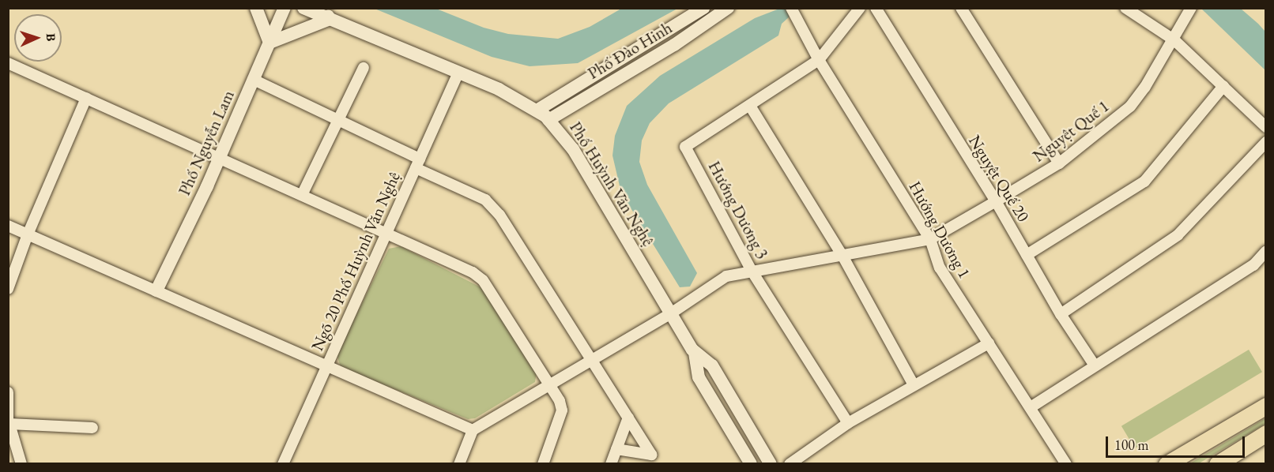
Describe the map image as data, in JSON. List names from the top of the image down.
{
  "streets": {
    "street": [
      "Phố Đào Hinh",
      "Nguyệt Quế 1",
      "Phố Nguyễn Lam",
      "Nguyệt Quế 20",
      "Phố Huỳnh Văn Nghệ",
      "Hướng Dương 3",
      "Hướng Dương 1",
      "Ngõ 20 Phố Huỳnh Văn Nghệ"
    ]
  },
  "crossings": [
    ["Phố Đào Hinh", "Phố Huỳnh Văn Nghệ"],
    ["Nguyệt Quế 1", "Nguyệt Quế 20"],
    ["Nguyệt Quế 1", "Phố Huỳnh Văn Nghệ"],
    ["Nguyệt Quế 1", "Hướng Dương 3"],
    ["Nguyệt Quế 1", "Hướng Dương 1"],
    ["Phố Huỳnh Văn Nghệ", "Ngõ 20 Phố Huỳnh Văn Nghệ"],
    ["Hướng Dương 3", "Hướng Dương 1"]
  ],
  "scale_bar": "100 m",
  "north": "right"
}
